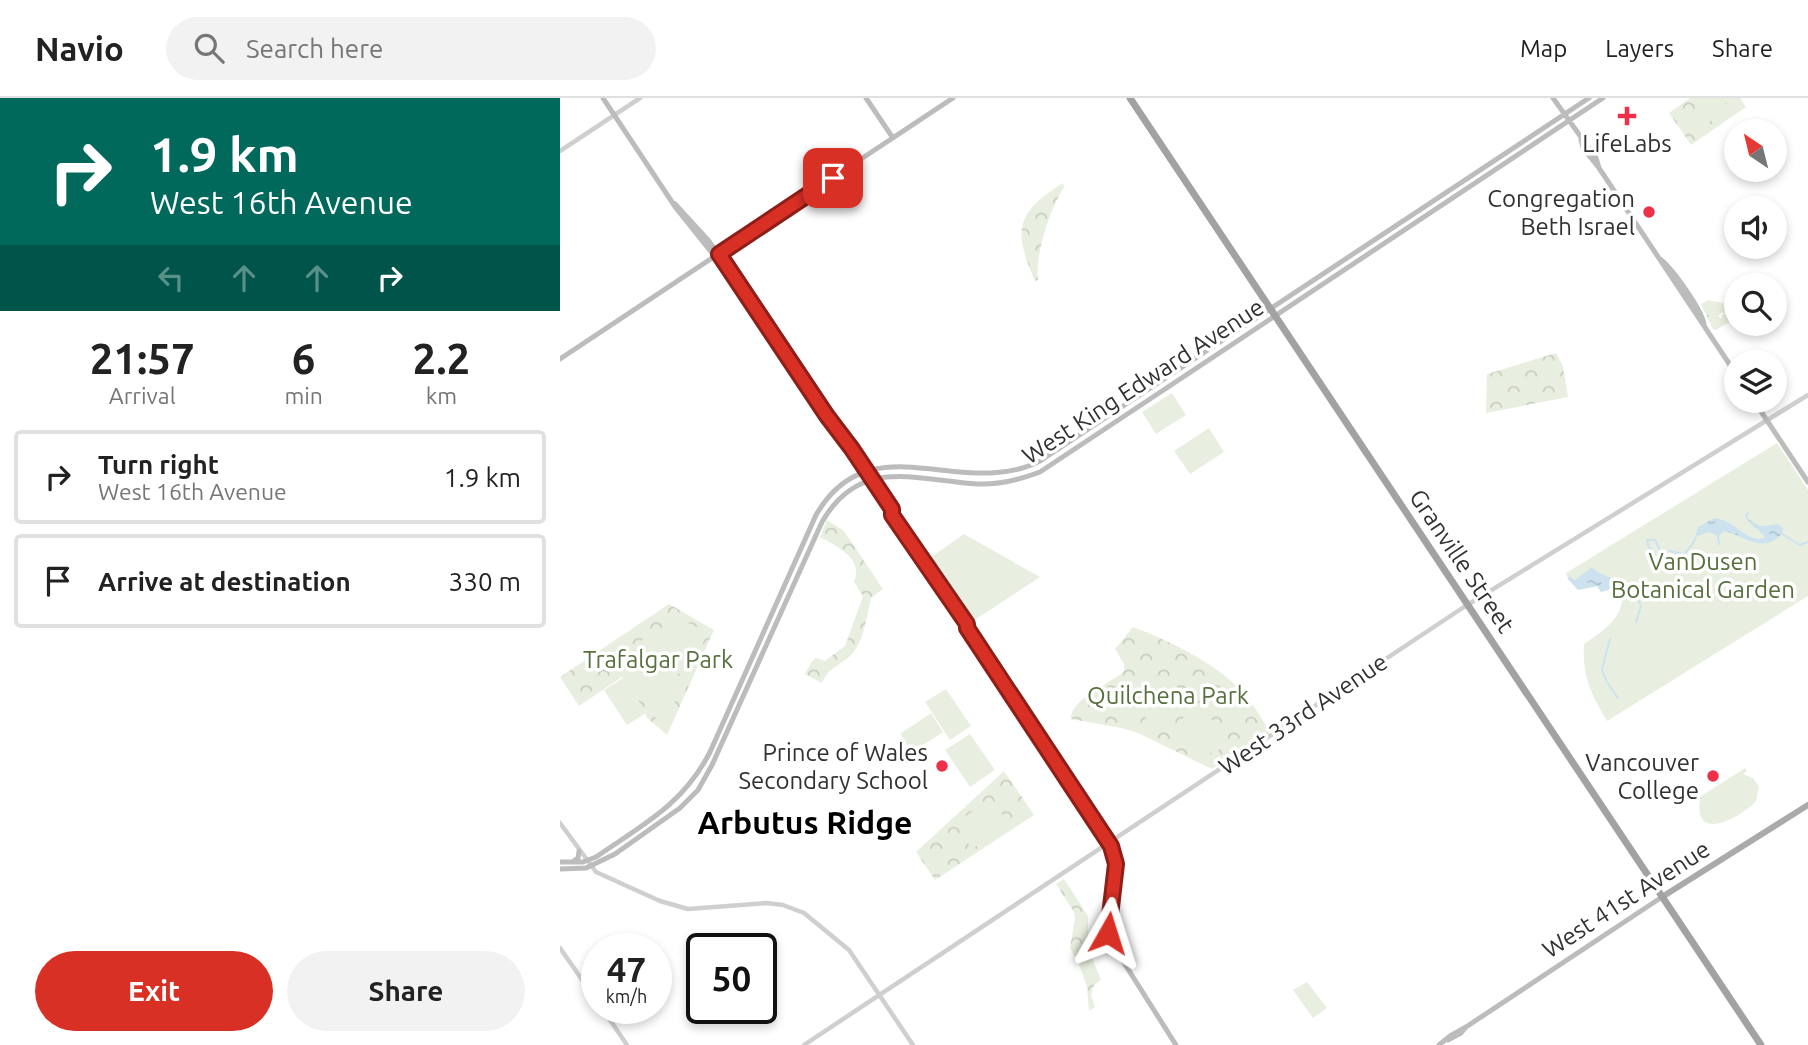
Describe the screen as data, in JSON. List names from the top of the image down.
{
  "streets": {
    "highway": ["Granville Street"],
    "main road": ["West King Edward Avenue", "West 41st Avenue"],
    "street": ["West 33rd Avenue"]
  },
  "crossings": [
    ["West King Edward Avenue", "Granville Street"],
    ["Granville Street", "West 33rd Avenue"],
    ["Granville Street", "West 41st Avenue"]
  ],
  "districts": ["Arbutus Ridge"],
  "parks": ["VanDusen Botanical Garden", "Trafalgar Park", "Quilchena Park"],
  "places": {
    "health": ["LifeLabs"],
    "other": ["Congregation Beth Israel", "Prince of Wales Secondary School", "Vancouver College"]
  },
  "north": "top left",
  "page": {
    "header": "Navio",
    "search": "Search here",
    "nav": ["Map", "Layers", "Share"],
    "turn": ["1.9 km", "West 16th Avenue"],
    "eta": [
      "21:57",
      "Arrival",
      "6",
      "min",
      "2.2",
      "km"
    ],
    "list": [
      {
        "name": "Turn right",
        "note": "West 16th Avenue",
        "value": "1.9 km"
      },
      {
        "name": "Arrive at destination",
        "value": "330 m"
      }
    ],
    "speed": "47 km/h",
    "limit": "50",
    "buttons": ["Exit", "Share"]
  }
}
